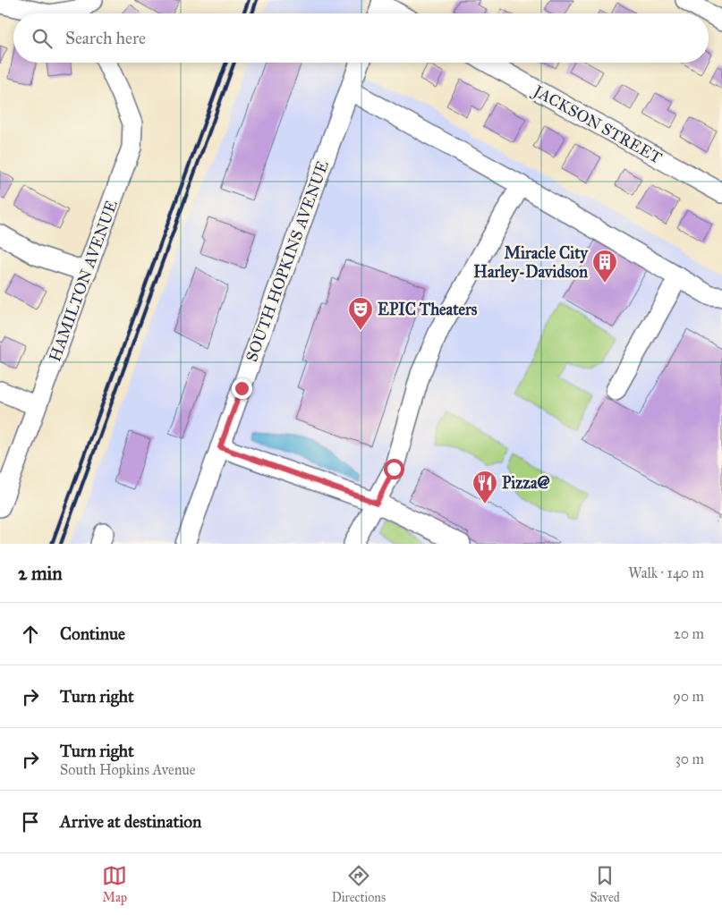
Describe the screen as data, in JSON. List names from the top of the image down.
{
  "streets": {
    "street": ["JACKSON STREET", "SOUTH HOPKINS AVENUE", "HAMILTON AVENUE"]
  },
  "places": {
    "building": ["Miracle City Harley-Davidson"],
    "theatre": ["EPIC Theaters"],
    "restaurant": ["Pizza@"]
  },
  "page": {
    "search": "Search here",
    "heading": ["2 min", "Walk · 140 m"],
    "list": [
      ["Continue", "20 m"],
      ["Turn right", "90 m"],
      ["Turn right", "South Hopkins Avenue", "30 m"],
      "Arrive at destination"
    ],
    "nav": ["Map", "Directions", "Saved"]
  }
}
